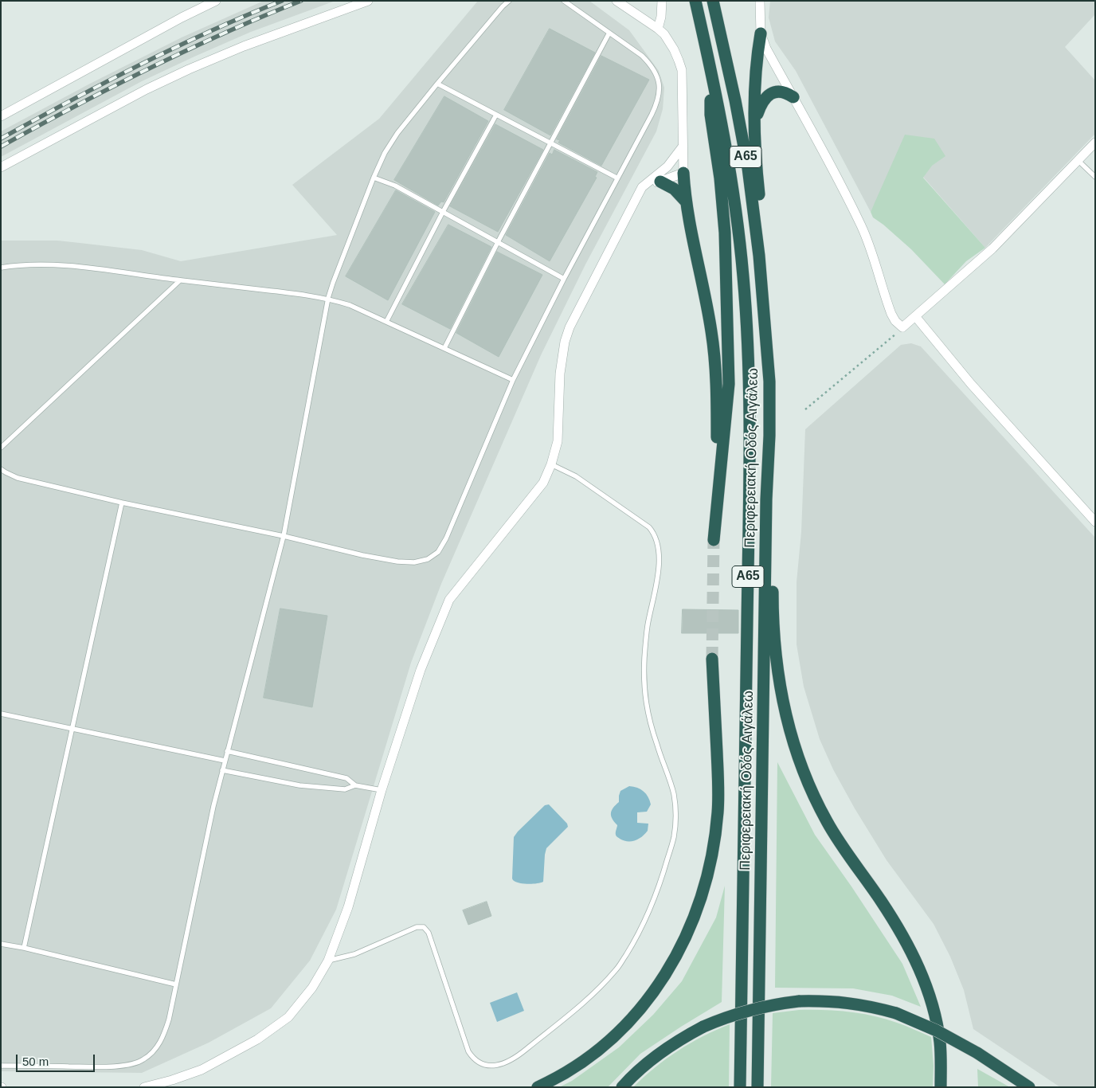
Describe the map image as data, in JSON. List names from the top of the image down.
{
  "streets": {
    "highway": ["Α65", "Περιφερειακή Οδός Αιγάλεω"]
  },
  "scale_bar": "50 m"
}
